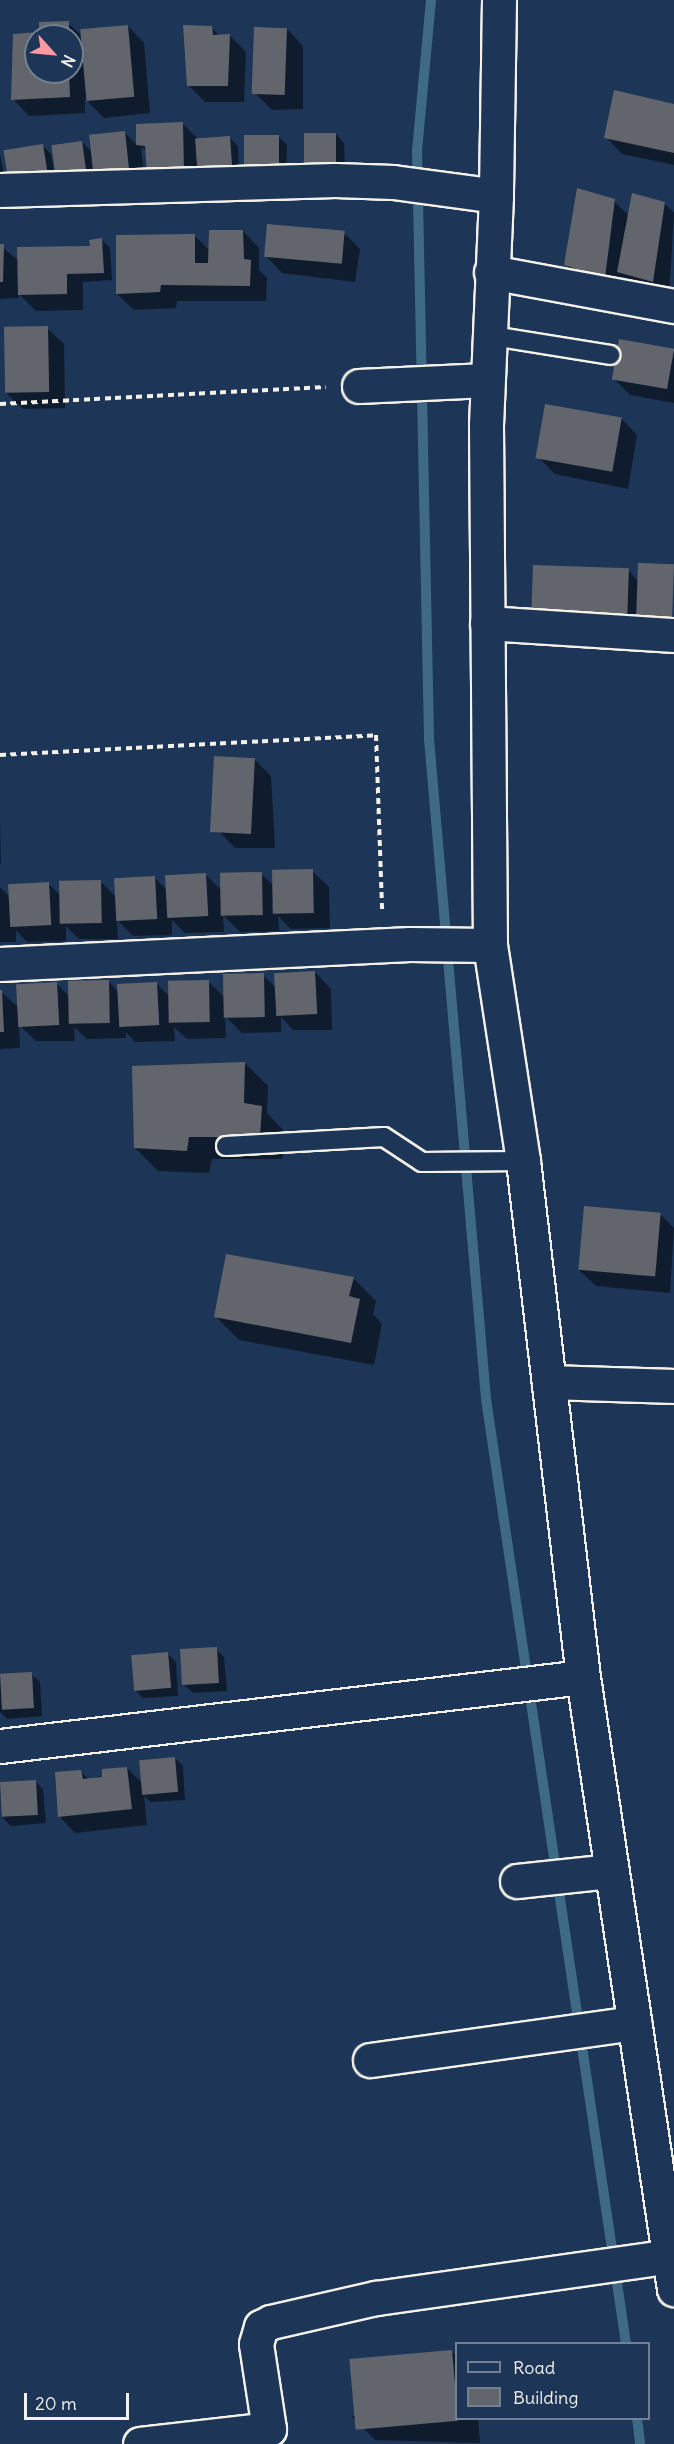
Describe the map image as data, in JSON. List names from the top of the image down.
{
  "legend": ["Road", "Building"],
  "scale_bar": "20 m",
  "north": "bottom right"
}
